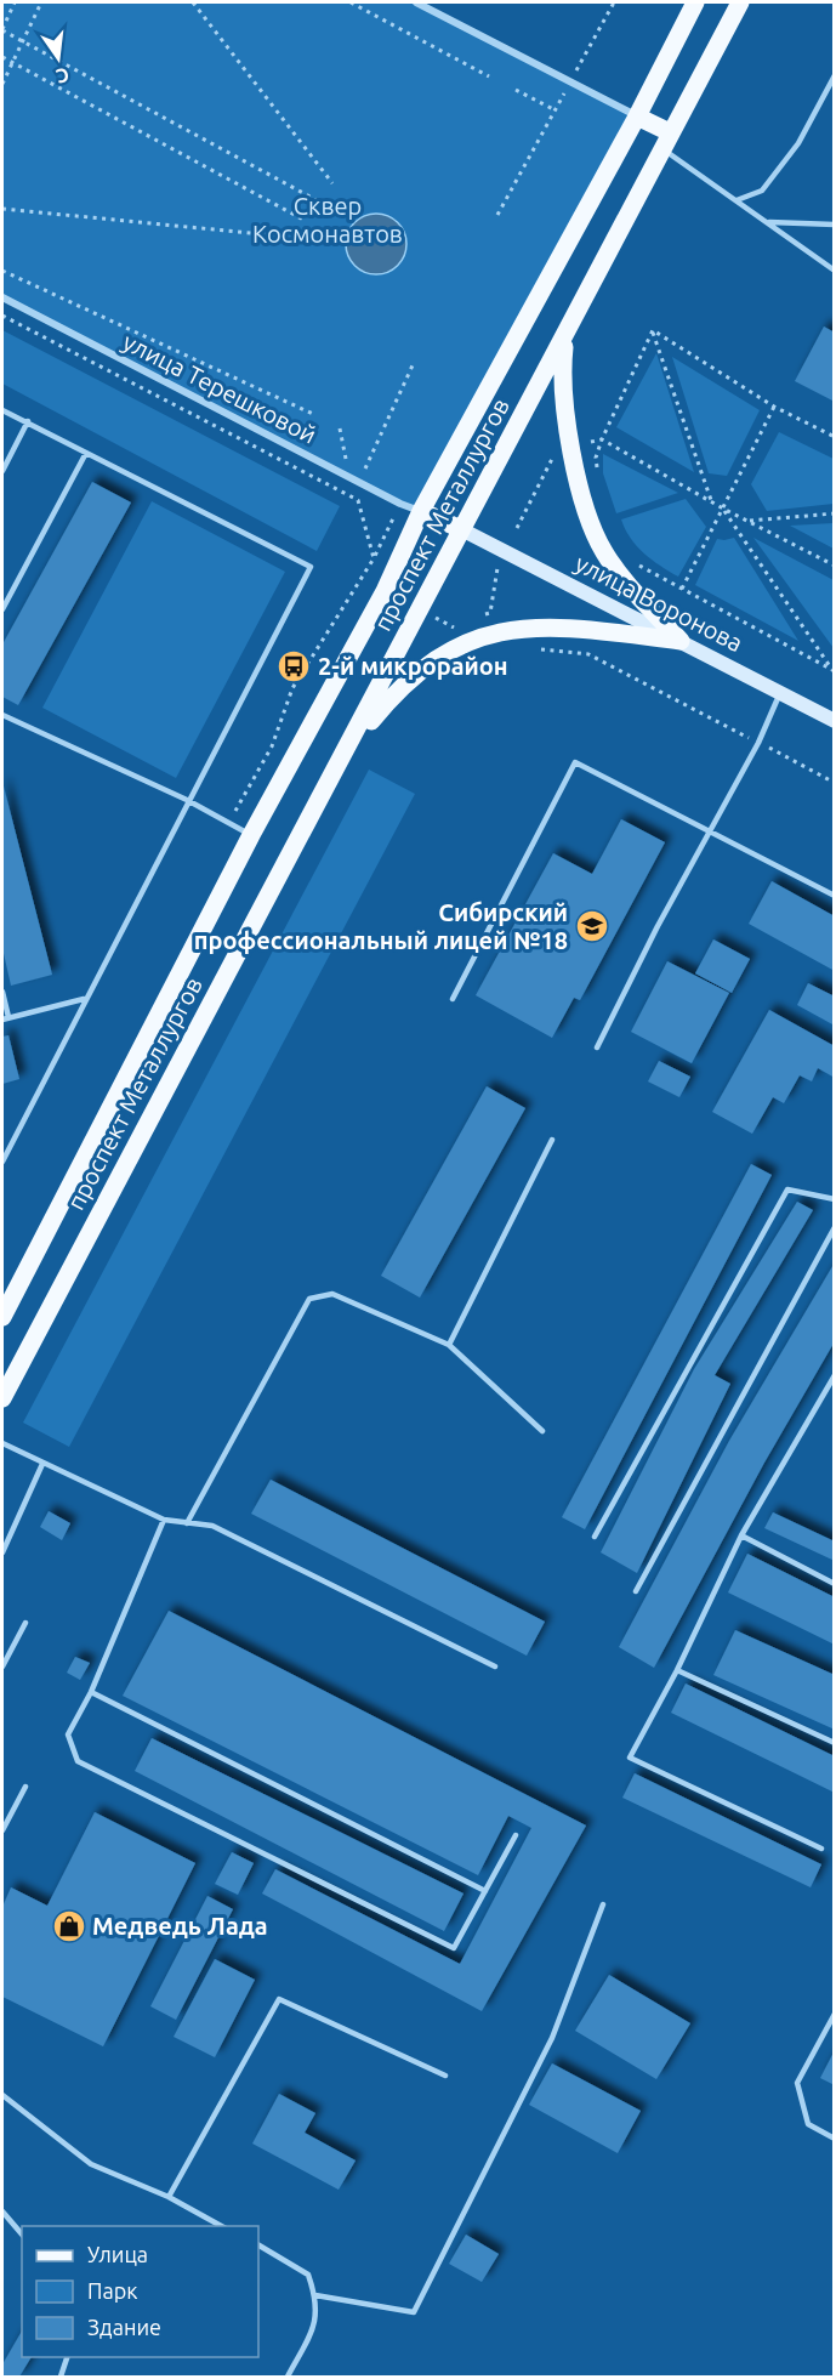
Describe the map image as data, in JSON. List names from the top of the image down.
{
  "streets": {
    "main road": ["проспект Металлургов", "улица Воронова"],
    "street": ["улица Терешковой"]
  },
  "crossings": [
    ["улица Терешковой", "проспект Металлургов"],
    ["проспект Металлургов", "улица Воронова"]
  ],
  "parks": ["Сквер Космонавтов"],
  "places": {
    "bus stop": ["2-й микрорайон"],
    "school or university": ["Сибирский профессиональный лицей №18"],
    "shop": ["Медведь Лада"]
  },
  "legend": ["Улица", "Парк", "Здание"],
  "north": "bottom"
}
